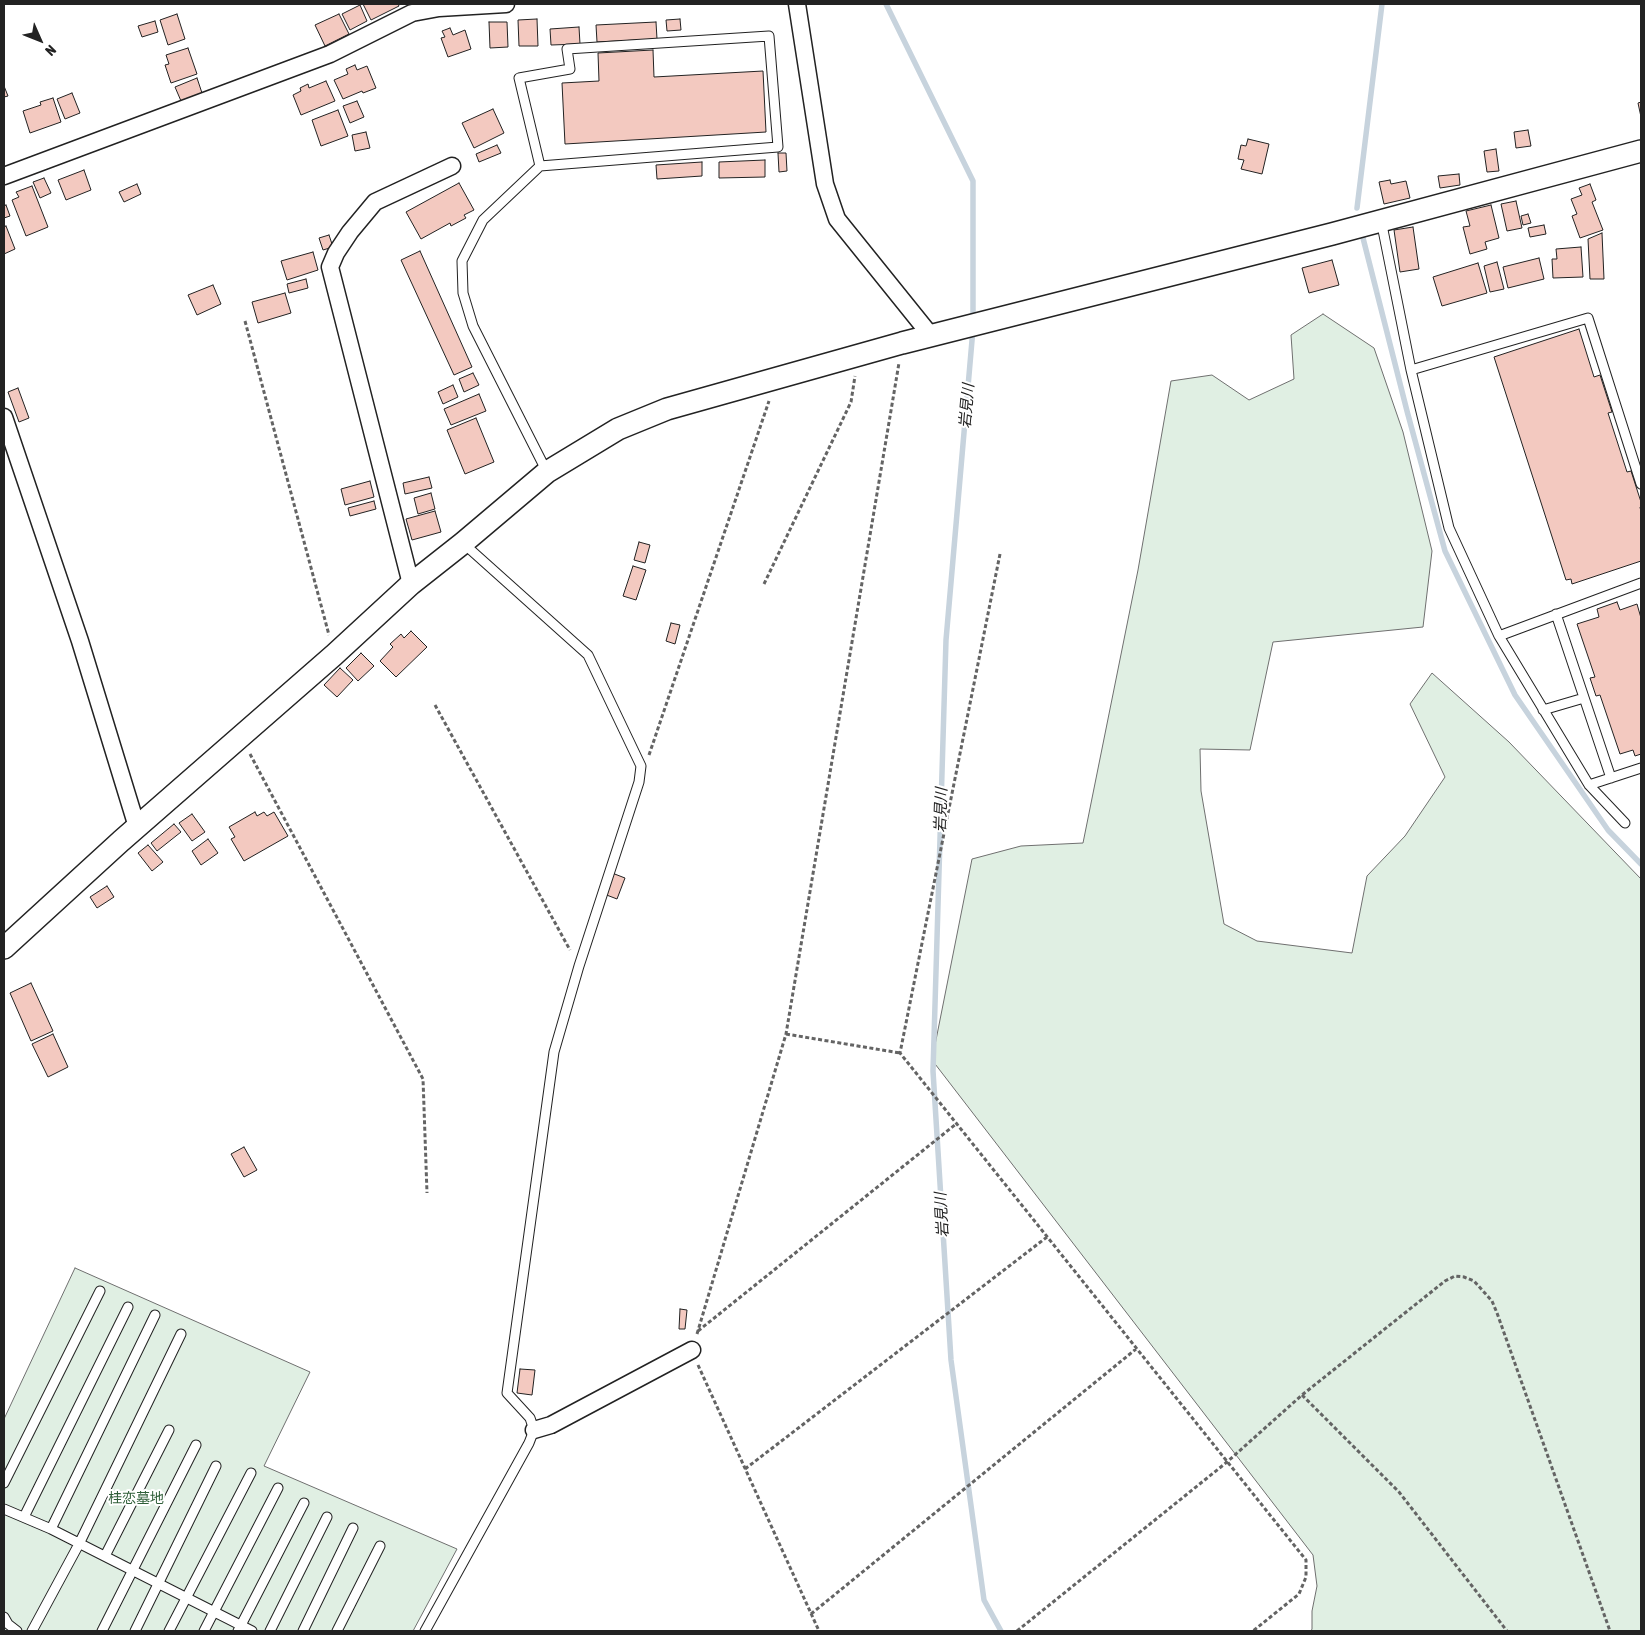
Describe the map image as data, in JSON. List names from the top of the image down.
{
  "water": ["岩見川"],
  "parks": ["桂恋墓地"],
  "north": "bottom right"
}
